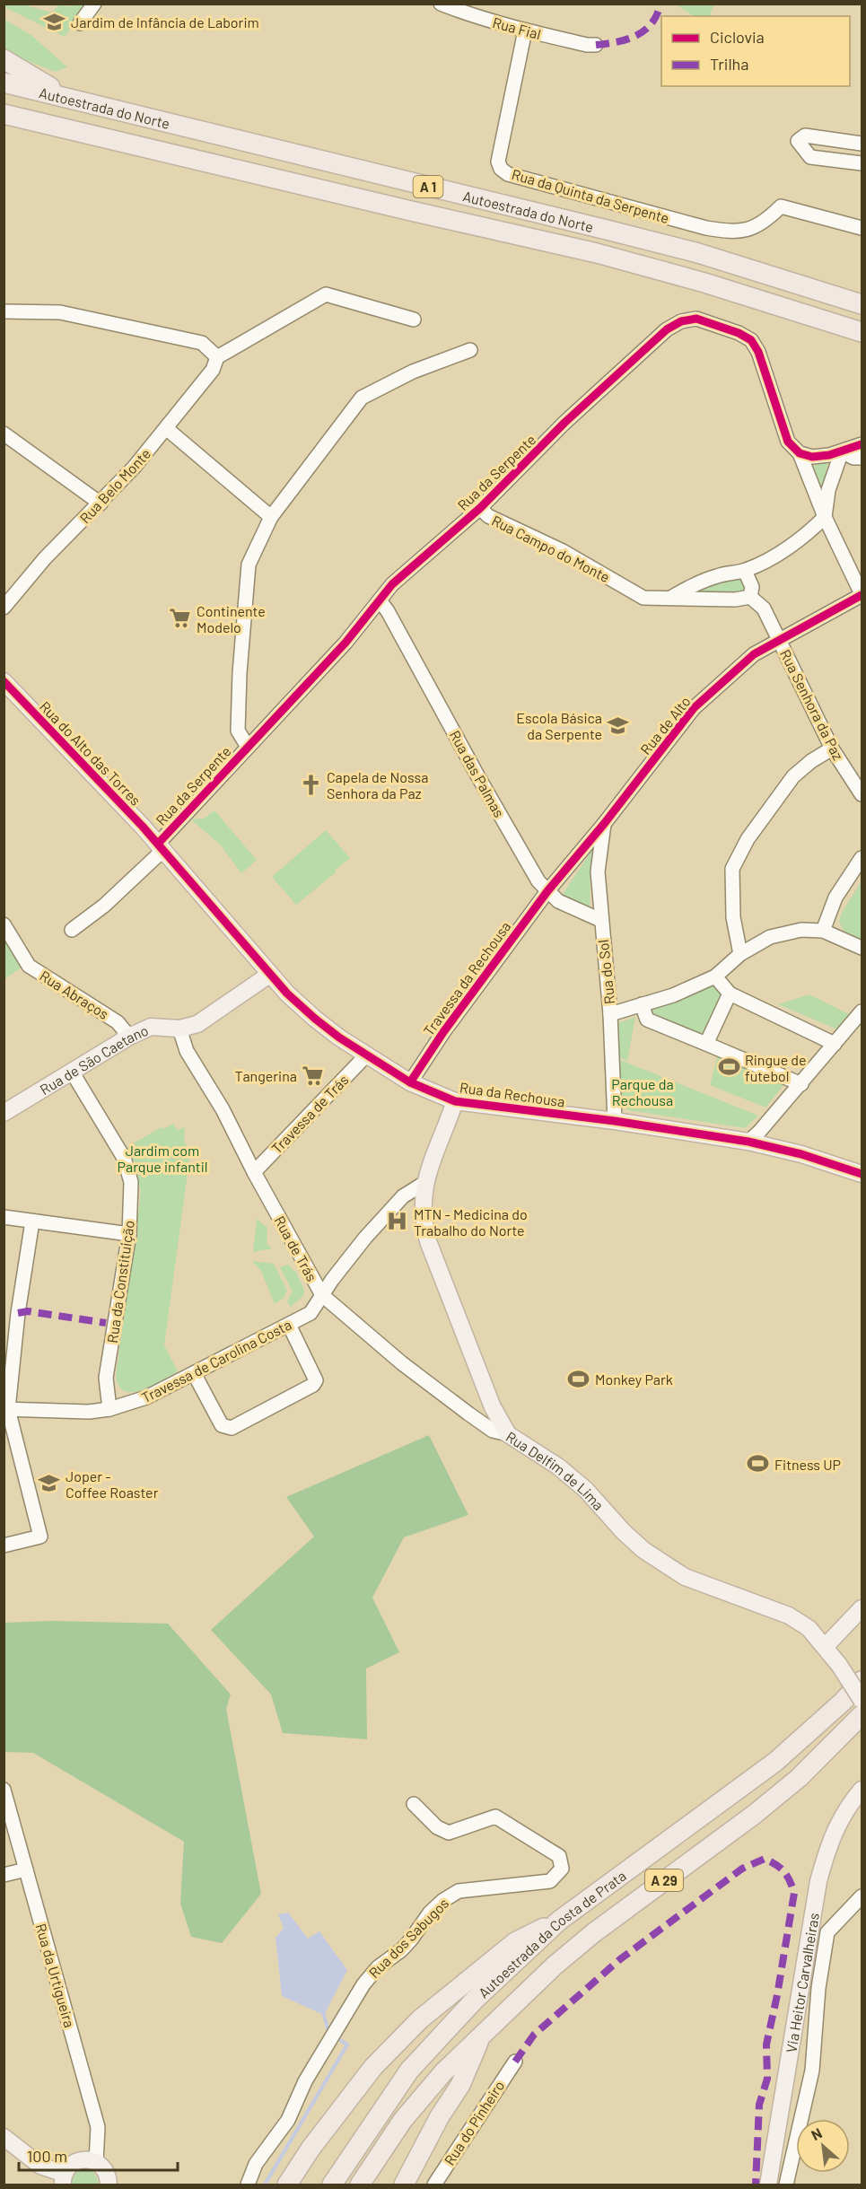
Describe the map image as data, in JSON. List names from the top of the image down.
{
  "streets": {
    "highway": [
      "Autoestrada do Norte",
      "A 1",
      "A 29",
      "Autoestrada da Costa de Prata"
    ],
    "main road": [
      "Rua do Alto das Torres",
      "Rua de São Caetano",
      "Rua da Rechousa",
      "Rua Delfim de Lima",
      "Via Heitor Carvalheiras"
    ],
    "street": [
      "Rua Fial",
      "Rua da Quinta da Serpente",
      "Rua da Serpente",
      "Rua Belo Monte",
      "Rua Campo do Monte",
      "Rua Senhora da Paz",
      "Rua de Alto",
      "Rua das Palmas",
      "Rua do Sol",
      "Travessa da Rechousa",
      "Rua Abraços",
      "Travessa de Trás",
      "Rua de Trás",
      "Rua da Constituição",
      "Travessa de Carolina Costa",
      "Rua dos Sabugos",
      "Rua da Urtigueira",
      "Rua do Pinheiro"
    ]
  },
  "crossings": [
    ["Rua Fial", "Rua da Quinta da Serpente"],
    ["Rua da Serpente", "Rua Campo do Monte"],
    ["Rua da Serpente", "Rua de Alto"],
    ["Rua da Serpente", "Rua do Alto das Torres"],
    ["Rua da Serpente", "Rua das Palmas"],
    ["Rua da Serpente", "Rua da Rechousa"],
    ["Rua Senhora da Paz", "Rua de Alto"],
    ["Rua de Alto", "Rua das Palmas"],
    ["Rua de Alto", "Rua do Sol"],
    ["Rua de Alto", "Travessa da Rechousa"],
    ["Rua do Alto das Torres", "Rua da Rechousa"],
    ["Rua das Palmas", "Rua do Sol"],
    ["Rua das Palmas", "Travessa da Rechousa"],
    ["Rua do Sol", "Rua da Rechousa"],
    ["Travessa da Rechousa", "Rua da Rechousa"],
    ["Rua Abraços", "Rua de São Caetano"],
    ["Rua de São Caetano", "Rua da Rechousa"],
    ["Rua de São Caetano", "Rua de Trás"],
    ["Rua de São Caetano", "Rua da Constituição"],
    ["Rua da Rechousa", "Travessa de Trás"],
    ["Rua da Rechousa", "Rua Delfim de Lima"],
    ["Travessa de Trás", "Rua de Trás"],
    ["Rua de Trás", "Travessa de Carolina Costa"],
    ["Rua de Trás", "Rua Delfim de Lima"],
    ["Rua da Constituição", "Travessa de Carolina Costa"],
    ["Travessa de Carolina Costa", "Rua Delfim de Lima"]
  ],
  "parks": ["Parque da Rechousa", "Jardim com Parque infantil"],
  "places": {
    "school or university": ["Jardim de Infância de Laborim", "Escola Básica da Serpente", "Joper - Coffee Roaster"],
    "supermarket": ["Continente Modelo", "Tangerina"],
    "church": ["Capela de Nossa Senhora da Paz"],
    "sports": ["Ringue de futebol", "Monkey Park", "Fitness UP"],
    "hospital": ["MTN - Medicina do Trabalho do Norte"]
  },
  "legend": ["Ciclovia", "Trilha"],
  "scale_bar": "100 m",
  "north": "top left"
}
